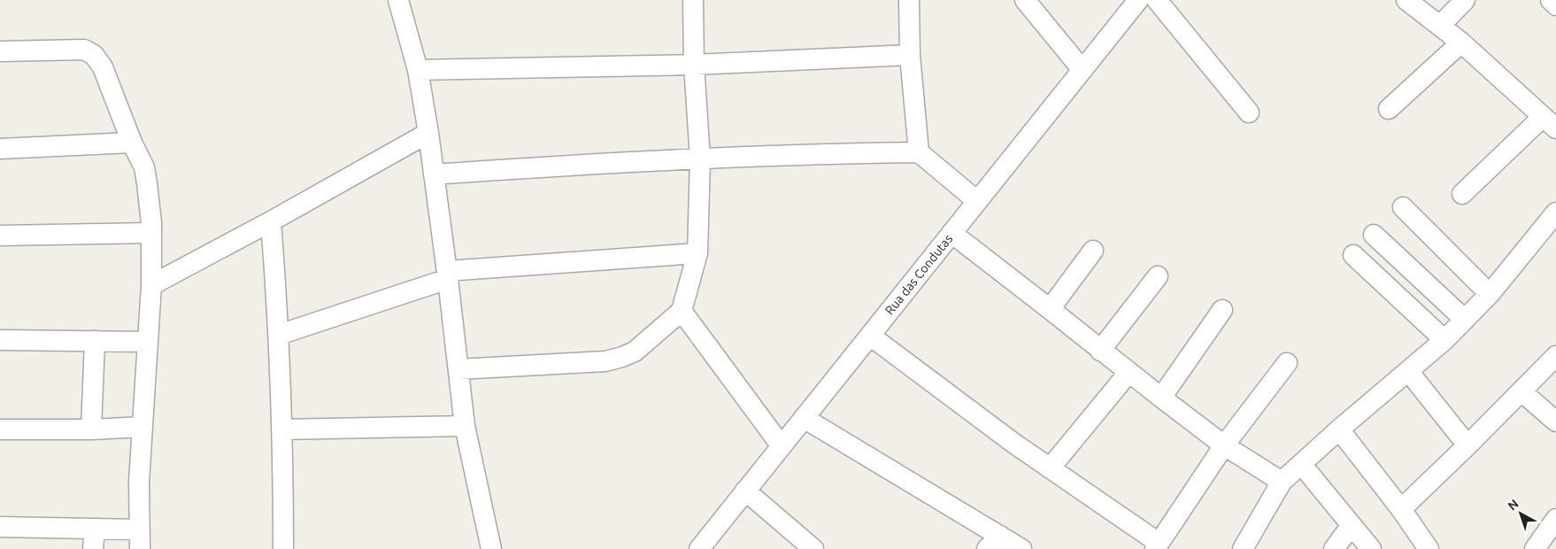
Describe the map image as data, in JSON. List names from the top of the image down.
{
  "streets": {
    "street": ["Rua das Condutas"]
  },
  "north": "top left"
}
